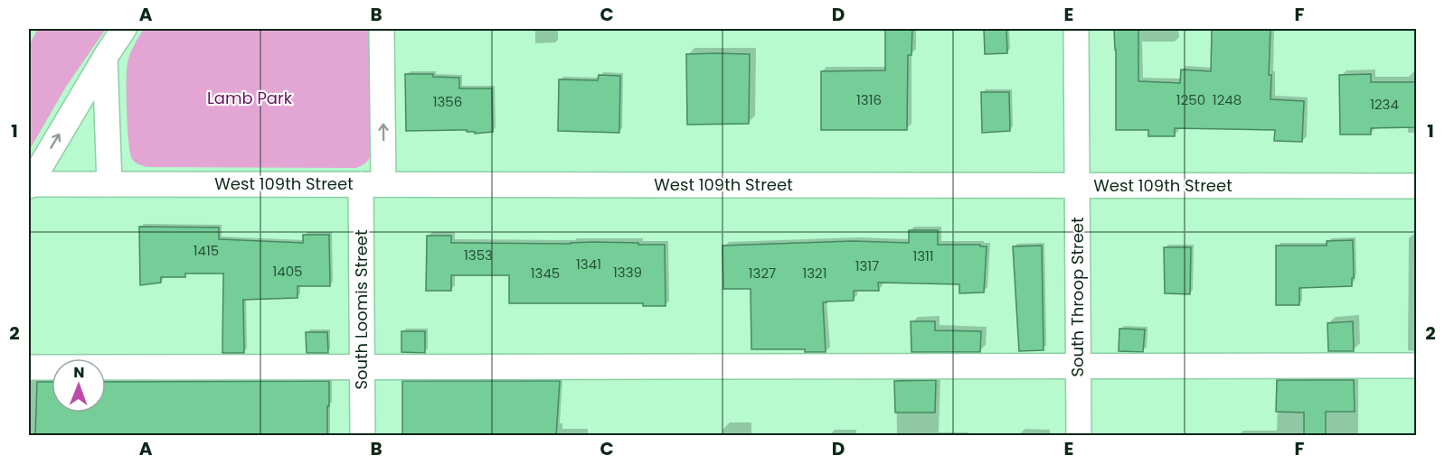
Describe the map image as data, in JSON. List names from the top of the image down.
{
  "streets": {
    "street": ["West 109th Street", "South Throop Street", "South Loomis Street"]
  },
  "crossings": [
    ["West 109th Street", "South Throop Street"],
    ["West 109th Street", "South Loomis Street"]
  ],
  "one_way": ["South Loomis Street"],
  "parks": ["Lamb Park"],
  "house_numbers": [
    "1316",
    "1250",
    "1248",
    "1356",
    "1234",
    "1415",
    "1353",
    "1311",
    "1341",
    "1317",
    "1405",
    "1339",
    "1345",
    "1327",
    "1321"
  ],
  "north": "top",
  "grid": {
    "columns": [
      "A",
      "B",
      "C",
      "D",
      "E",
      "F"
    ],
    "rows": ["1", "2"]
  }
}
